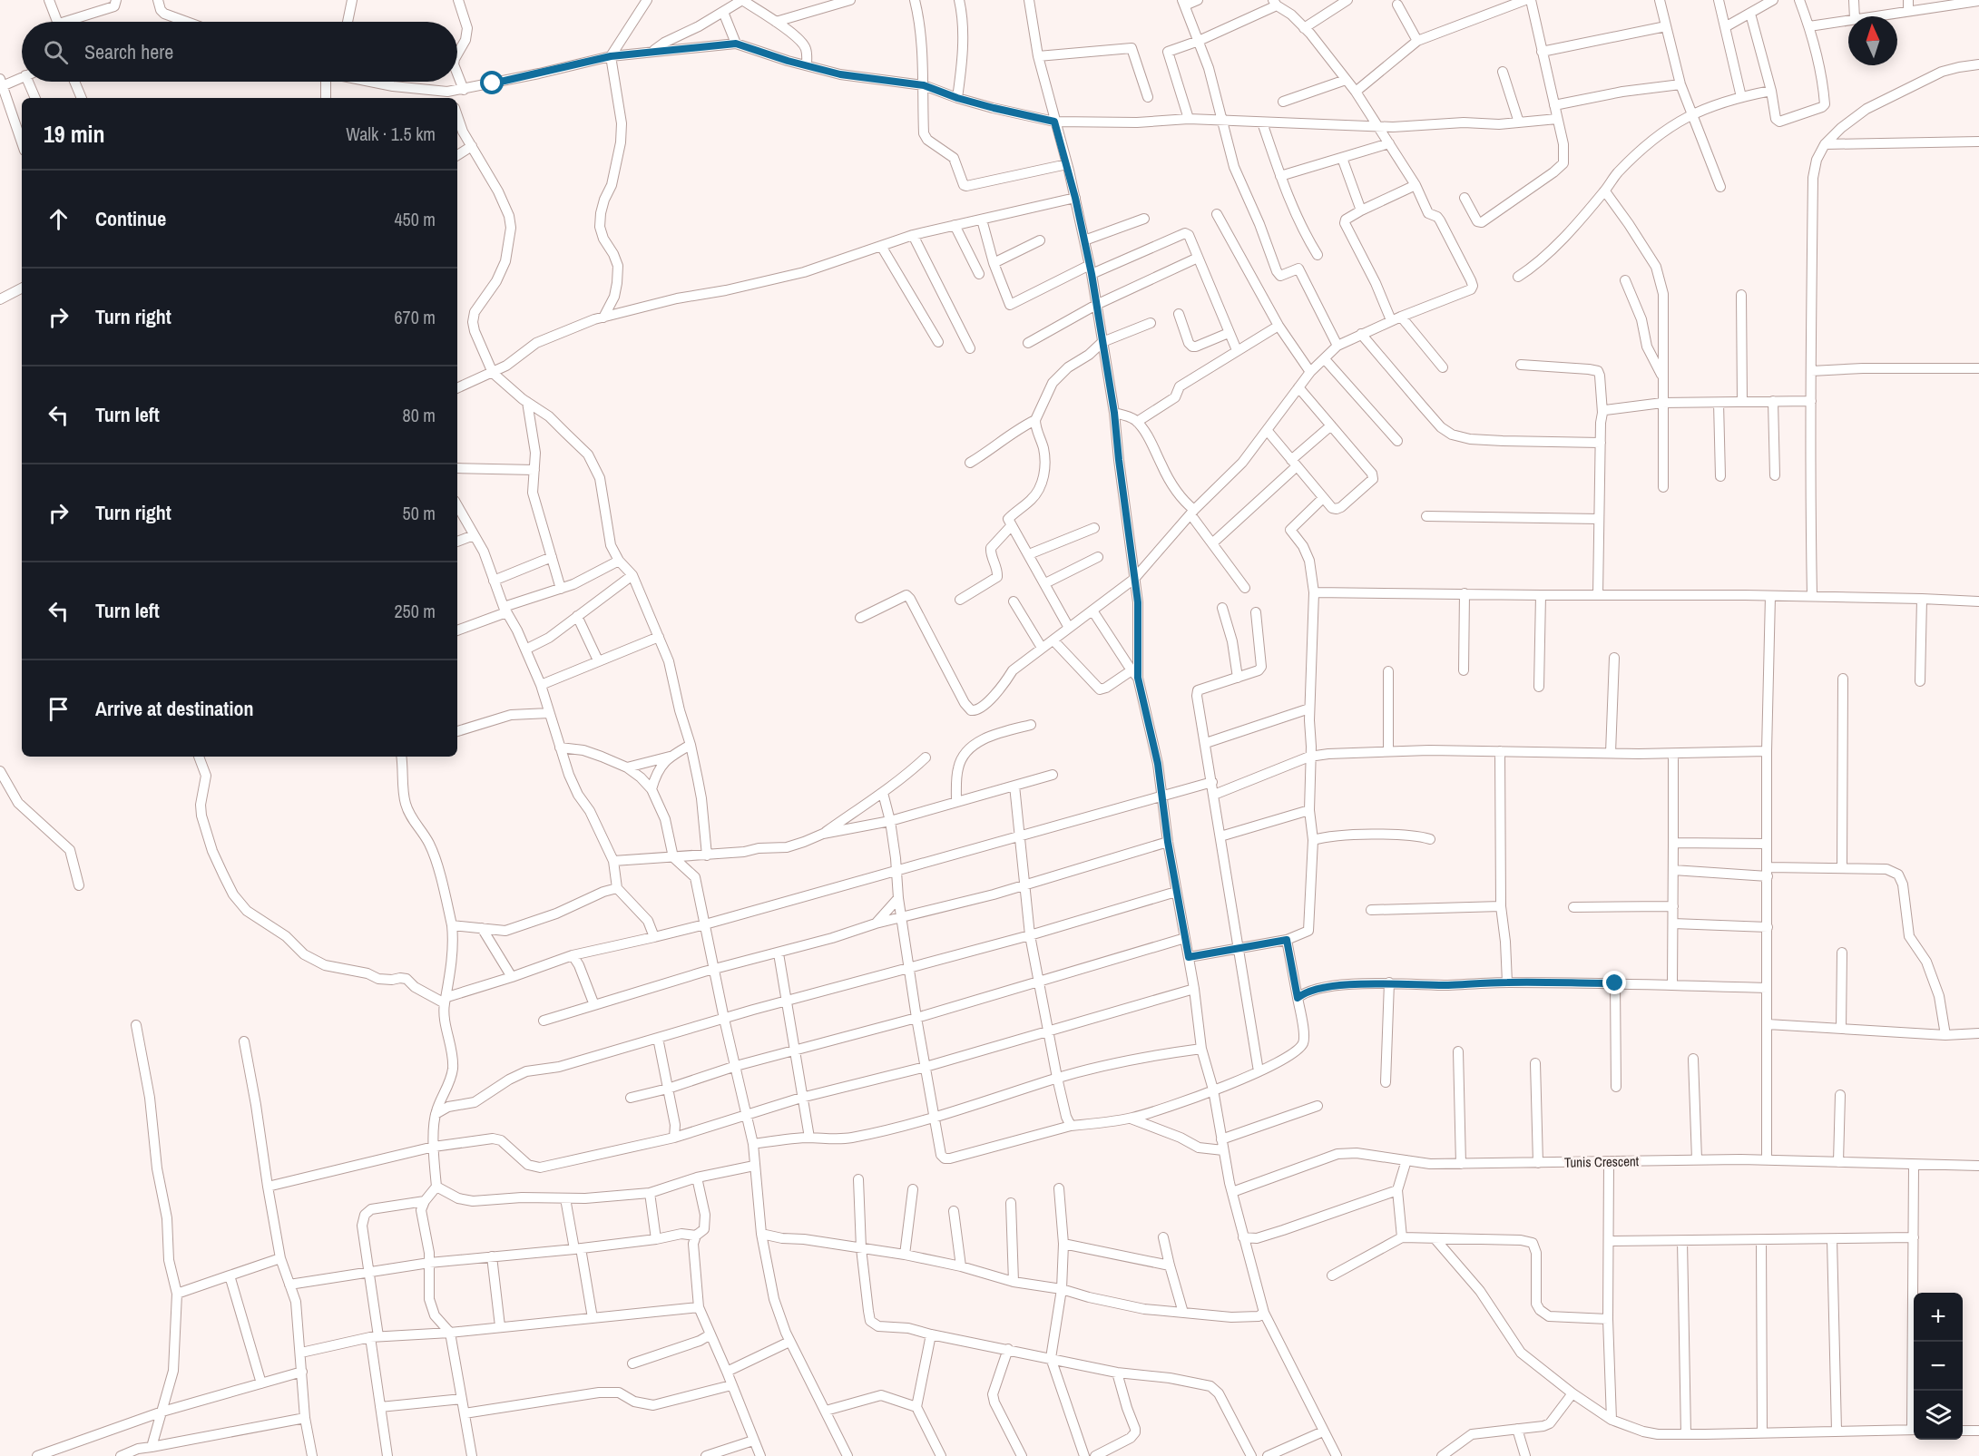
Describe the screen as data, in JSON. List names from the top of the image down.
{
  "streets": {
    "street": ["Tunis Crescent"]
  },
  "north": "top",
  "page": {
    "search": "Search here",
    "heading": ["19 min", "Walk · 1.5 km"],
    "list": [
      ["Continue", "450 m"],
      ["Turn right", "670 m"],
      ["Turn left", "80 m"],
      ["Turn right", "50 m"],
      ["Turn left", "250 m"],
      "Arrive at destination"
    ],
    "map_buttons": ["+", "−"]
  }
}
